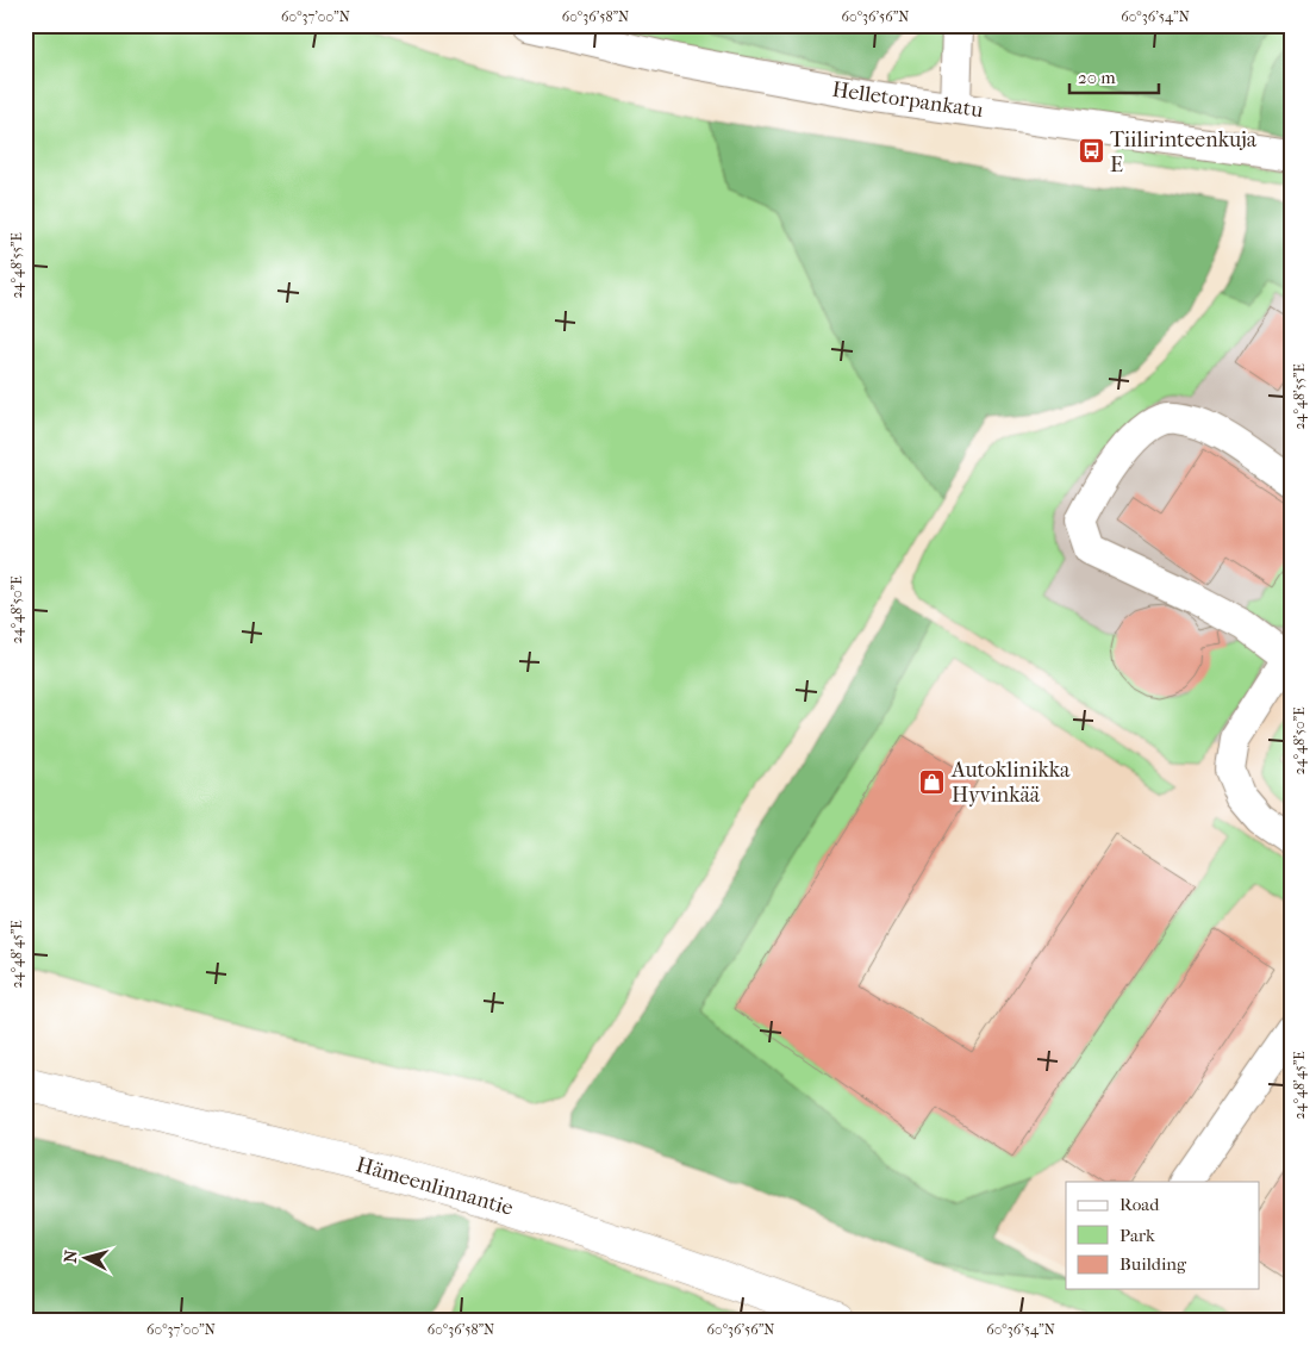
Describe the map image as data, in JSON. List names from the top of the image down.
{
  "streets": {
    "main road": ["Hämeenlinnantie"],
    "street": ["Helletorpankatu"]
  },
  "places": {
    "bus stop": ["Tiilirinteenkuja E"],
    "shop": ["Autoklinikka Hyvinkää"]
  },
  "legend": ["Road", "Park", "Building"],
  "scale_bar": "20 m",
  "north": "left",
  "coordinates": [
    "60°37'00\"N",
    "60°36'58\"N",
    "60°36'56\"N",
    "60°36'54\"N",
    "24°48'55\"E",
    "24°48'50\"E",
    "24°48'45\"E"
  ]
}
